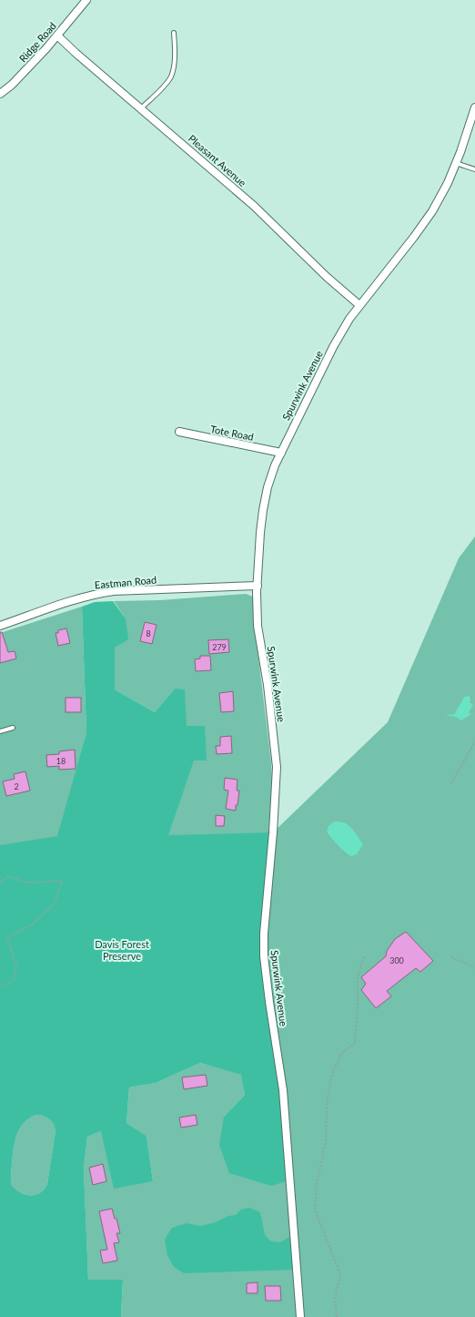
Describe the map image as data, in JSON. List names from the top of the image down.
{
  "streets": {
    "street": [
      "Ridge Road",
      "Pleasant Avenue",
      "Spurwink Avenue",
      "Tote Road",
      "Eastman Road"
    ]
  },
  "crossings": [
    ["Ridge Road", "Pleasant Avenue"],
    ["Pleasant Avenue", "Spurwink Avenue"],
    ["Spurwink Avenue", "Tote Road"],
    ["Spurwink Avenue", "Eastman Road"]
  ],
  "parks": ["Davis Forest Preserve"],
  "house_numbers": [
    "8",
    "279",
    "18",
    "2",
    "300"
  ]
}
